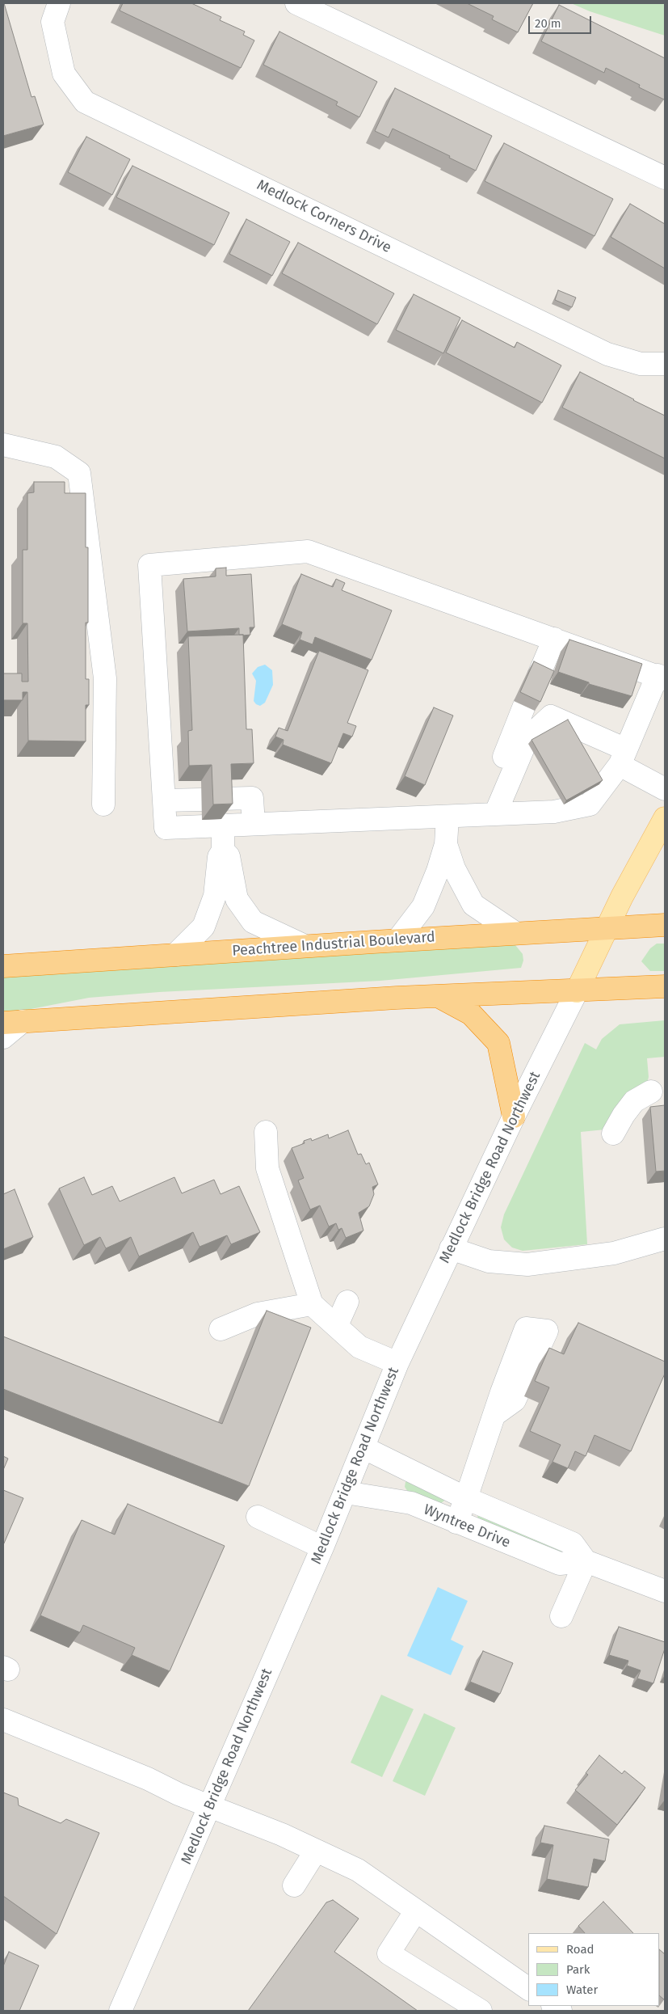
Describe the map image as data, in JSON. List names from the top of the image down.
{
  "streets": {
    "highway": ["Peachtree Industrial Boulevard"],
    "main road": ["Medlock Bridge Road Northwest"],
    "street": ["Medlock Corners Drive", "Wyntree Drive"]
  },
  "crossings": [
    ["Peachtree Industrial Boulevard", "Medlock Bridge Road Northwest"],
    ["Medlock Bridge Road Northwest", "Wyntree Drive"]
  ],
  "legend": ["Road", "Park", "Water"],
  "scale_bar": "20 m"
}
